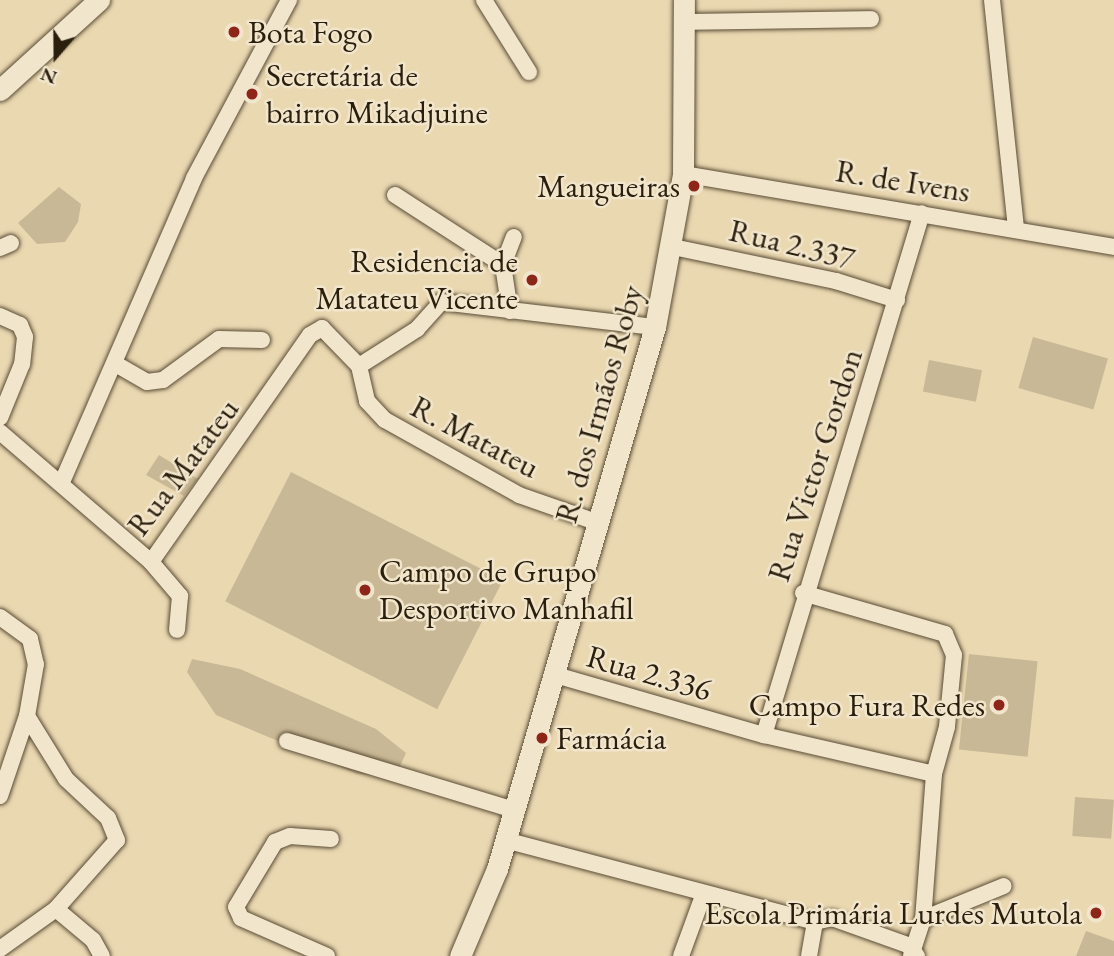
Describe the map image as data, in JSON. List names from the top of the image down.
{
  "streets": {
    "street": [
      "R. de Ivens",
      "Rua 2.337",
      "R. dos Irmãos Roby",
      "R. Matateu",
      "Rua Victor Gordon",
      "Rua Matateu",
      "Rua 2.336"
    ]
  },
  "crossings": [
    ["R. de Ivens", "R. dos Irmãos Roby"],
    ["R. de Ivens", "Rua Victor Gordon"],
    ["Rua 2.337", "R. dos Irmãos Roby"],
    ["Rua 2.337", "Rua Victor Gordon"],
    ["R. dos Irmãos Roby", "R. Matateu"],
    ["R. dos Irmãos Roby", "Rua 2.336"],
    ["R. Matateu", "Rua Matateu"],
    ["Rua Victor Gordon", "Rua 2.336"]
  ],
  "places": [
    "Bota Fogo",
    "Secretária de bairro Mikadjuine",
    "Mangueiras",
    "Residencia de Matateu Vicente",
    "Campo de Grupo Desportivo Manhafil",
    "Campo Fura Redes",
    "Farmácia",
    "Escola Primária Lurdes Mutola"
  ],
  "north": "bottom"
}
